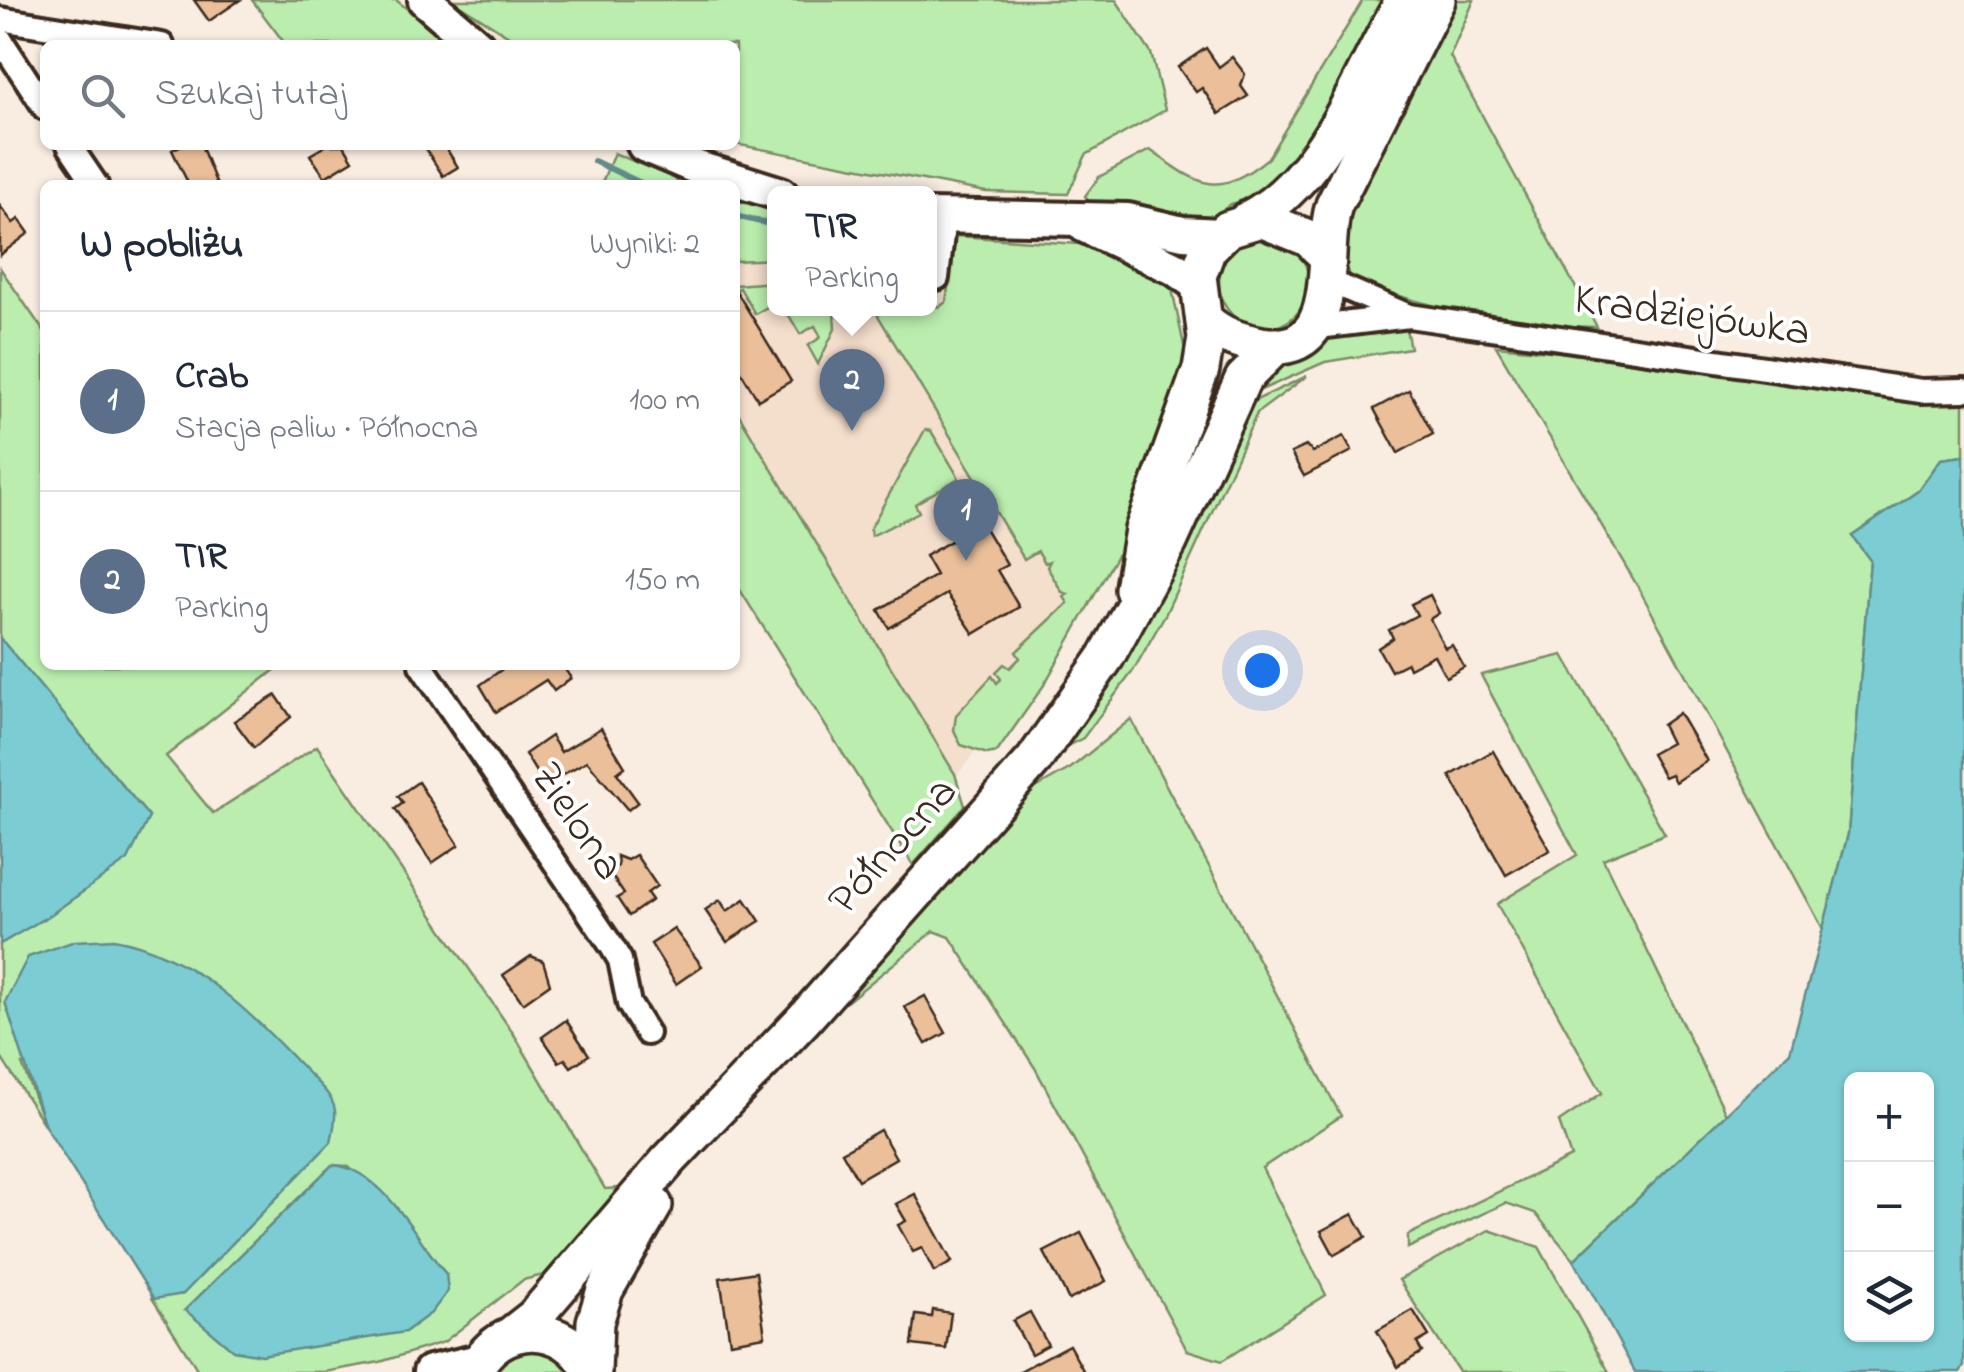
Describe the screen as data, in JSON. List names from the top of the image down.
{
  "streets": {
    "main road": ["Północna"],
    "street": ["Kradziejówka", "Zielona"]
  },
  "crossings": [
    ["Kradziejówka", "Północna"]
  ],
  "page": {
    "search": "Szukaj tutaj",
    "heading": ["W pobliżu", "Wyniki: 2"],
    "popup": ["TIR", "Parking"],
    "list": [
      {
        "mark": "1",
        "name": "Crab",
        "note": "Stacja paliw · Północna",
        "value": "100 m"
      },
      {
        "mark": "2",
        "name": "TIR",
        "note": "Parking",
        "value": "150 m"
      }
    ],
    "pins": ["2", "1"],
    "map_buttons": ["+", "−"]
  }
}
